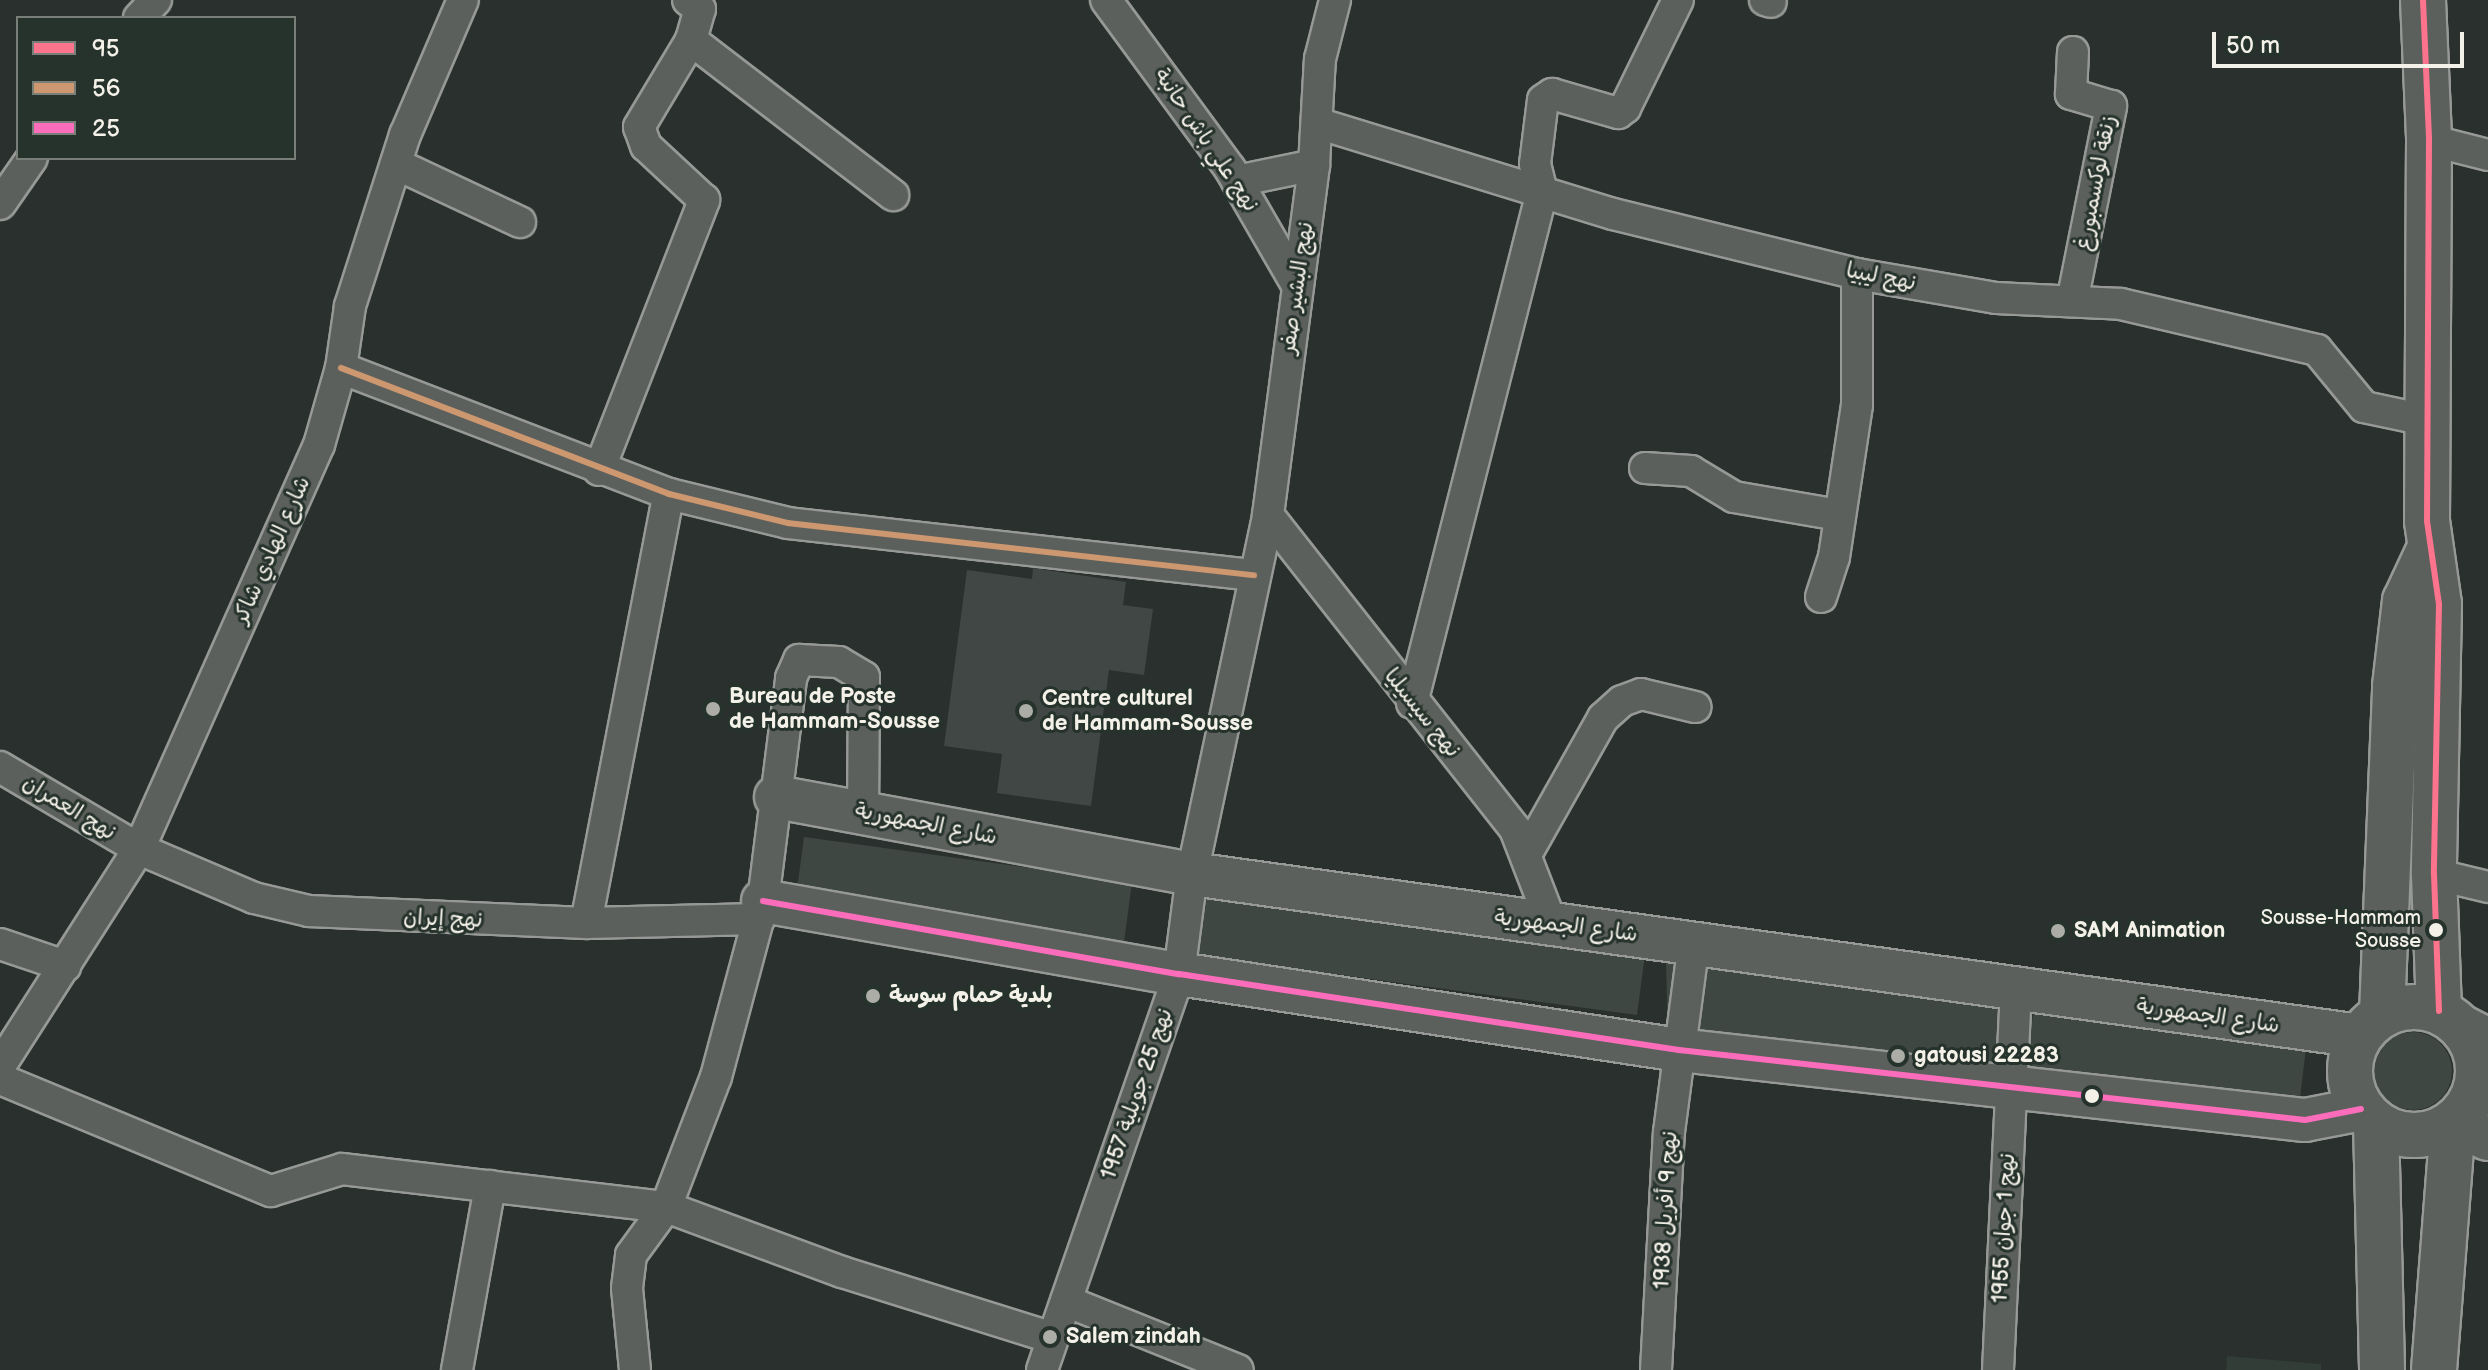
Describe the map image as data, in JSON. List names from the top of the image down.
{
  "streets": {
    "street": [
      "نهج علي باش حانبة",
      "زنقة لوكسمبورغ",
      "نهج ليبيا",
      "نهج البشير صفر",
      "شارع الهادي شاكر",
      "نهج سيسيليا",
      "نهج العمران",
      "شارع الجمهورية",
      "نهج إيران",
      "نهج 25 جويلية 1957",
      "نهج 9 أفريل 1938",
      "نهج 1 جوان 1955"
    ]
  },
  "crossings": [
    ["نهج علي باش حانبة", "نهج البشير صفر"],
    ["زنقة لوكسمبورغ", "نهج ليبيا"],
    ["نهج ليبيا", "نهج البشير صفر"],
    ["نهج البشير صفر", "نهج سيسيليا"],
    ["نهج البشير صفر", "نهج 25 جويلية 1957"],
    ["شارع الهادي شاكر", "نهج العمران"],
    ["شارع الهادي شاكر", "نهج إيران"],
    ["نهج سيسيليا", "شارع الجمهورية"],
    ["نهج العمران", "نهج إيران"],
    ["شارع الجمهورية", "نهج 25 جويلية 1957"],
    ["شارع الجمهورية", "نهج 9 أفريل 1938"],
    ["شارع الجمهورية", "نهج 1 جوان 1955"]
  ],
  "places": [
    "Bureau de Poste de Hammam-Sousse",
    "Centre culturel de Hammam-Sousse",
    "Sousse-Hammam Sousse",
    "SAM Animation",
    "بلدية حمام سوسة",
    "gatousi 22283",
    "Salem zindah"
  ],
  "lines": ["transit line 95", "transit line 56", "transit line 25"],
  "legend": ["95", "56", "25"],
  "scale_bar": "50 m"
}
